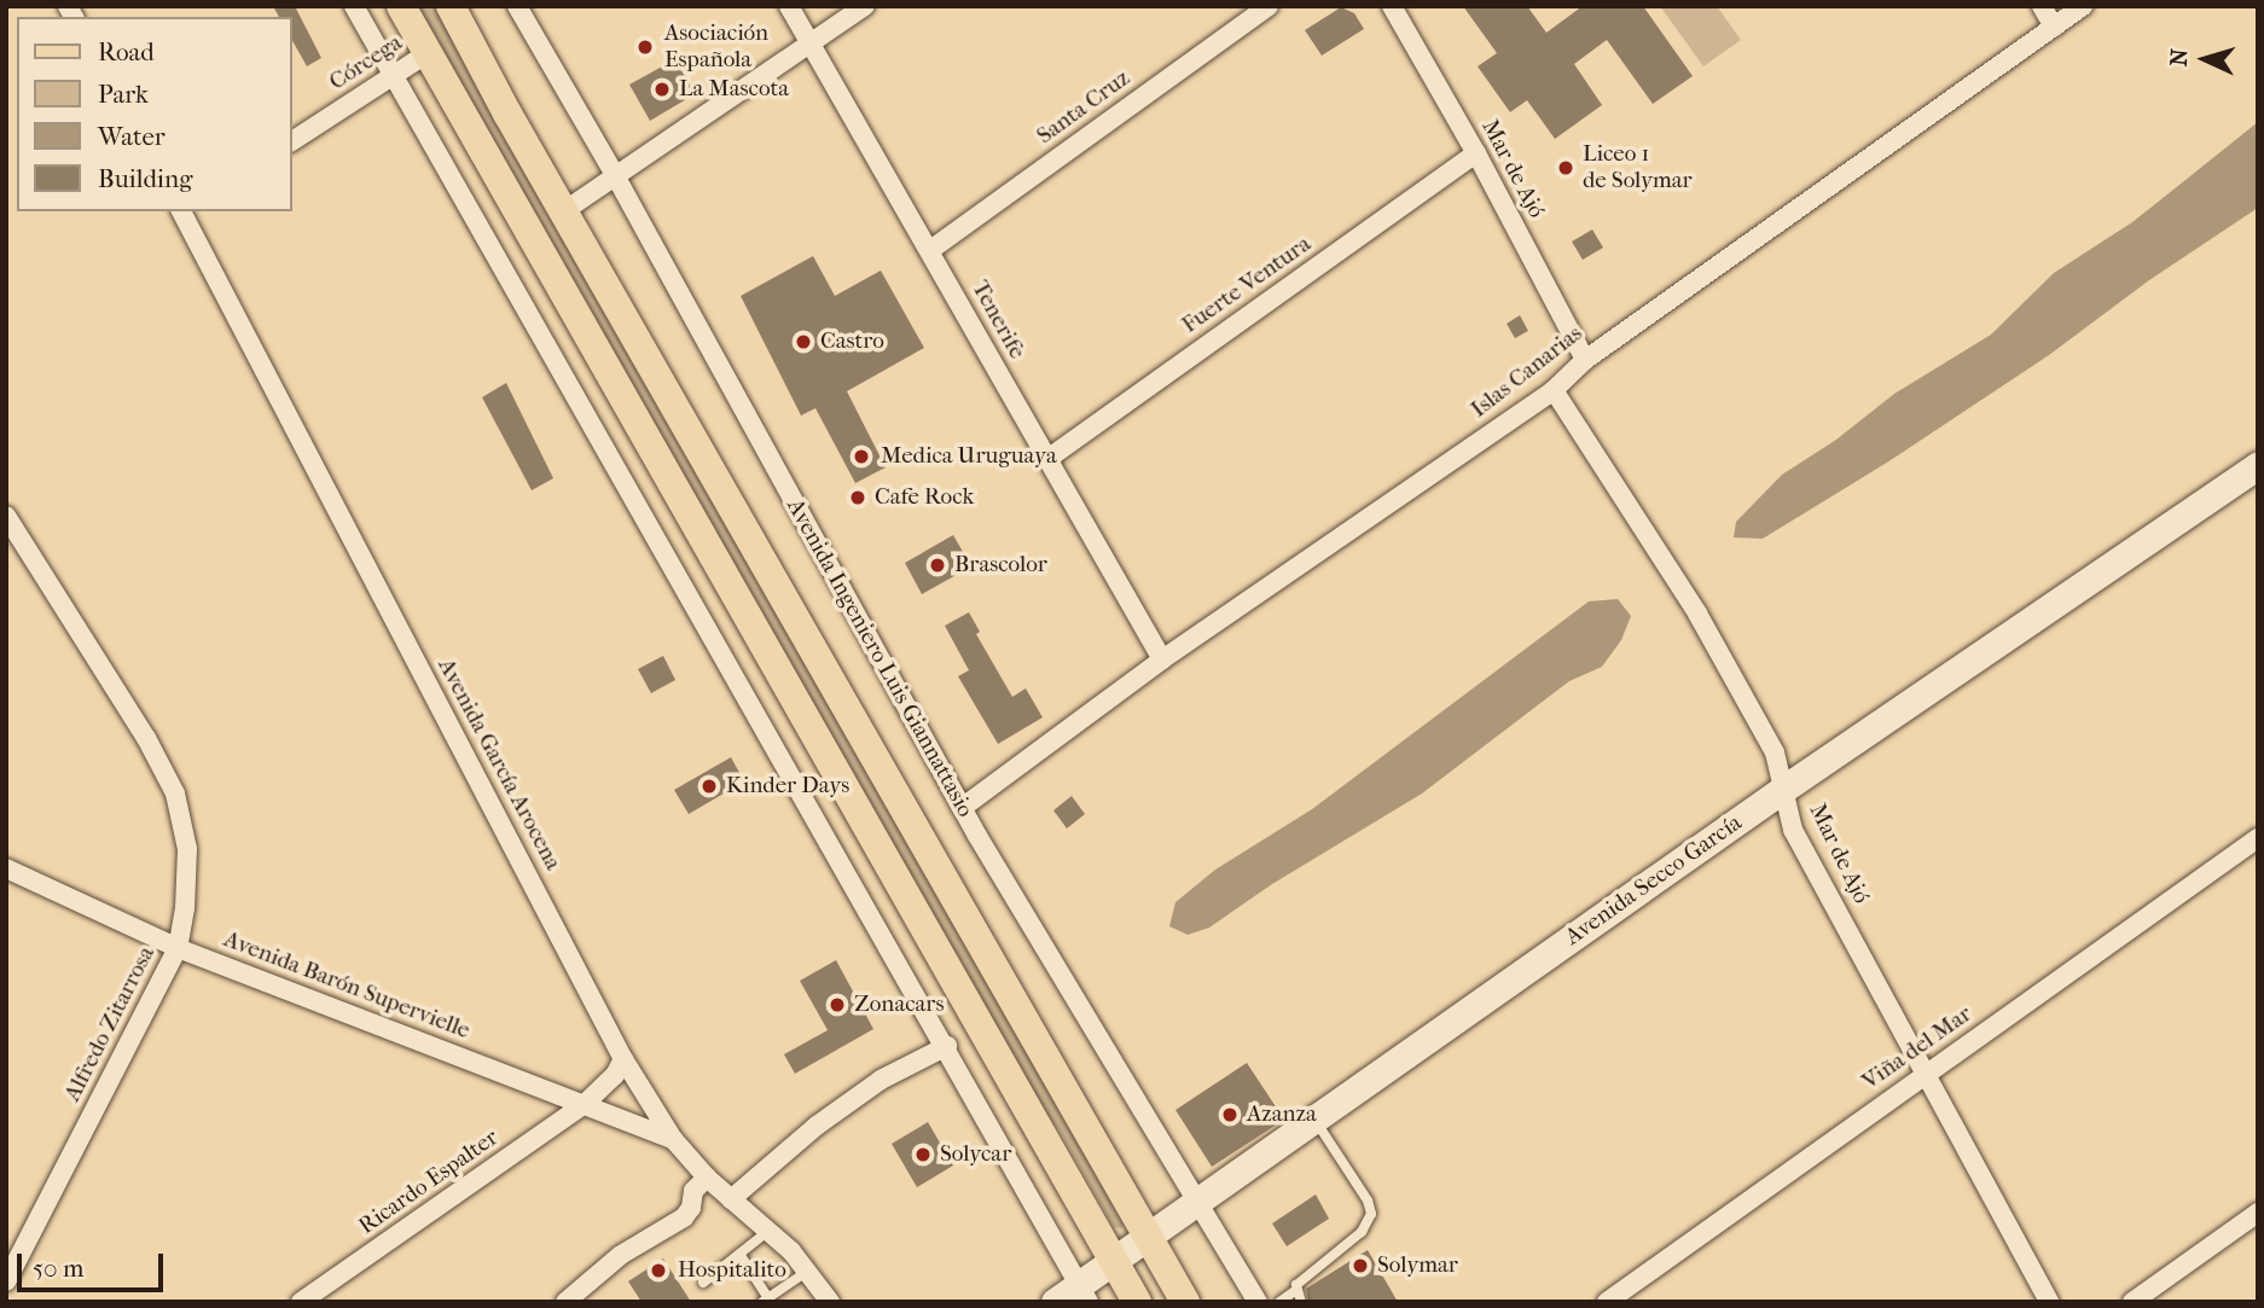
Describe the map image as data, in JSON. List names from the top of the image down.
{
  "streets": {
    "street": [
      "Córcega",
      "Santa Cruz",
      "Mar de Ajó",
      "Fuerte Ventura",
      "Tenerife",
      "Islas Canarias",
      "Avenida Ingeniero Luis Giannattasio",
      "Avenida García Arocena",
      "Avenida Secco García",
      "Avenida Barón Supervielle",
      "Alfredo Zitarrosa",
      "Viña del Mar",
      "Ricardo Espalter"
    ]
  },
  "crossings": [
    ["Santa Cruz", "Tenerife"],
    ["Mar de Ajó", "Fuerte Ventura"],
    ["Mar de Ajó", "Islas Canarias"],
    ["Mar de Ajó", "Avenida Secco García"],
    ["Mar de Ajó", "Viña del Mar"],
    ["Fuerte Ventura", "Tenerife"],
    ["Tenerife", "Islas Canarias"],
    ["Islas Canarias", "Avenida Ingeniero Luis Giannattasio"],
    ["Avenida Ingeniero Luis Giannattasio", "Avenida Secco García"],
    ["Avenida García Arocena", "Avenida Barón Supervielle"],
    ["Avenida García Arocena", "Ricardo Espalter"],
    ["Avenida Barón Supervielle", "Alfredo Zitarrosa"],
    ["Avenida Barón Supervielle", "Ricardo Espalter"]
  ],
  "places": [
    "Asociación Española",
    "La Mascota",
    "Liceo 1 de Solymar",
    "Castro",
    "Medica Uruguaya",
    "Cafe Rock",
    "Brascolor",
    "Kinder Days",
    "Zonacars",
    "Azanza",
    "Solycar",
    "Solymar",
    "Hospitalito"
  ],
  "legend": [
    "Road",
    "Park",
    "Water",
    "Building"
  ],
  "scale_bar": "50 m",
  "north": "left"
}
